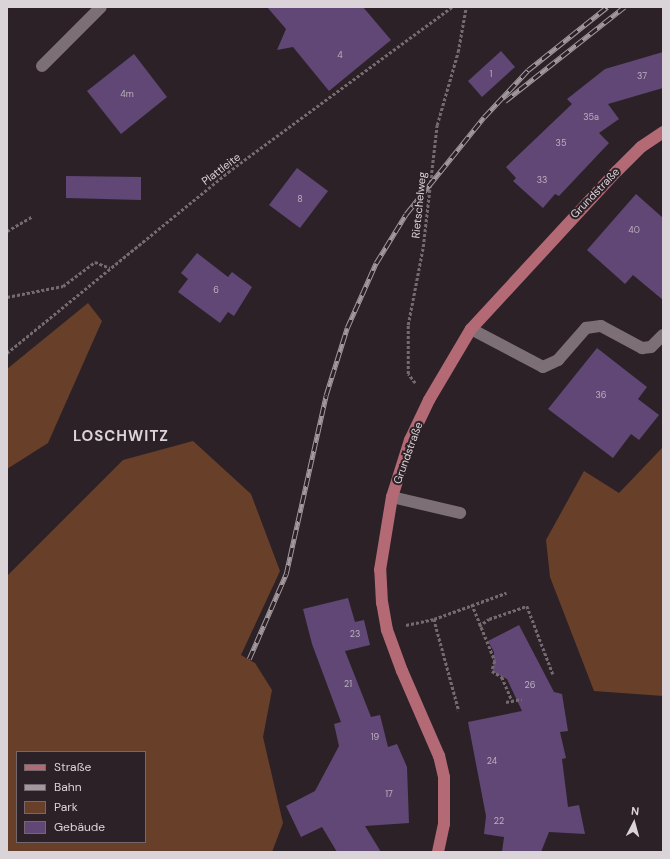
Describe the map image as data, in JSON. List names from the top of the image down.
{
  "streets": {
    "main road": ["Grundstraße"],
    "path": ["Plattleite", "Rietschelweg"]
  },
  "crossings": [
    ["Grundstraße", "Rietschelweg"]
  ],
  "districts": ["LOSCHWITZ"],
  "house_numbers": [
    "4",
    "1",
    "37",
    "4m",
    "35a",
    "35",
    "33",
    "8",
    "40",
    "6",
    "36",
    "23",
    "21",
    "26",
    "19",
    "24",
    "17",
    "22"
  ],
  "legend": [
    "Straße",
    "Bahn",
    "Park",
    "Gebäude"
  ],
  "north": "top"
}
